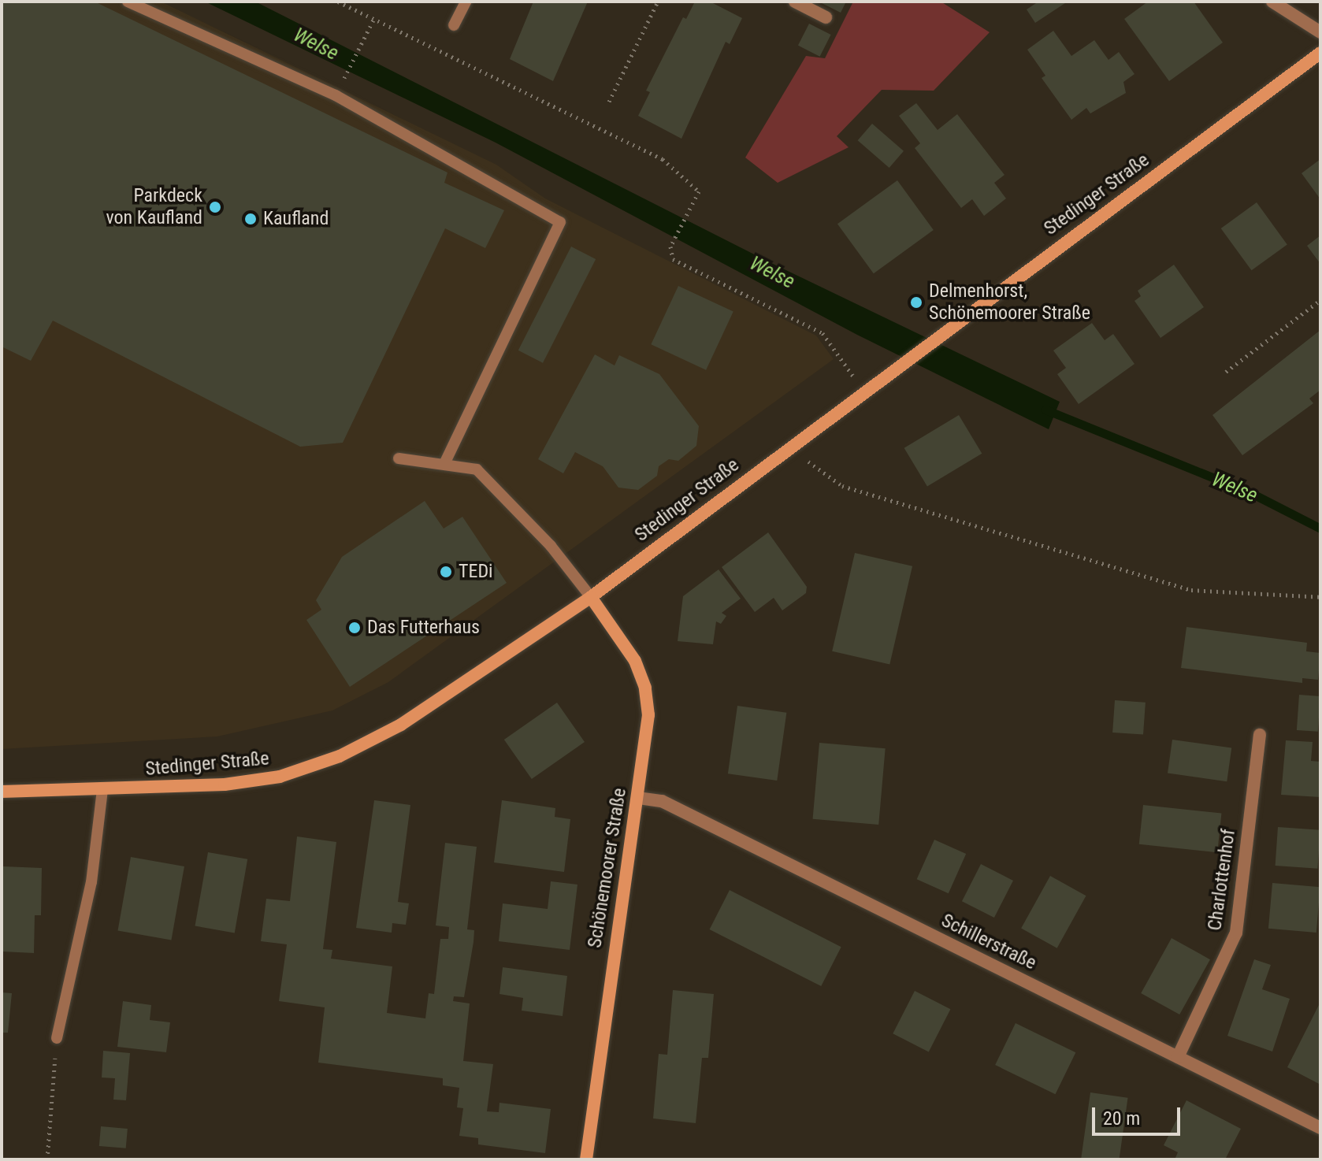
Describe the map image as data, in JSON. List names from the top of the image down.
{
  "streets": {
    "main road": ["Stedinger Straße", "Schönemoorer Straße"],
    "street": ["Charlottenhof", "Schillerstraße"]
  },
  "crossings": [
    ["Stedinger Straße", "Schönemoorer Straße"],
    ["Schönemoorer Straße", "Schillerstraße"],
    ["Charlottenhof", "Schillerstraße"]
  ],
  "water": ["Welse"],
  "places": [
    "Parkdeck von Kaufland",
    "Kaufland",
    "Delmenhorst, Schönemoorer Straße",
    "TEDi",
    "Das Futterhaus"
  ],
  "scale_bar": "20 m"
}
